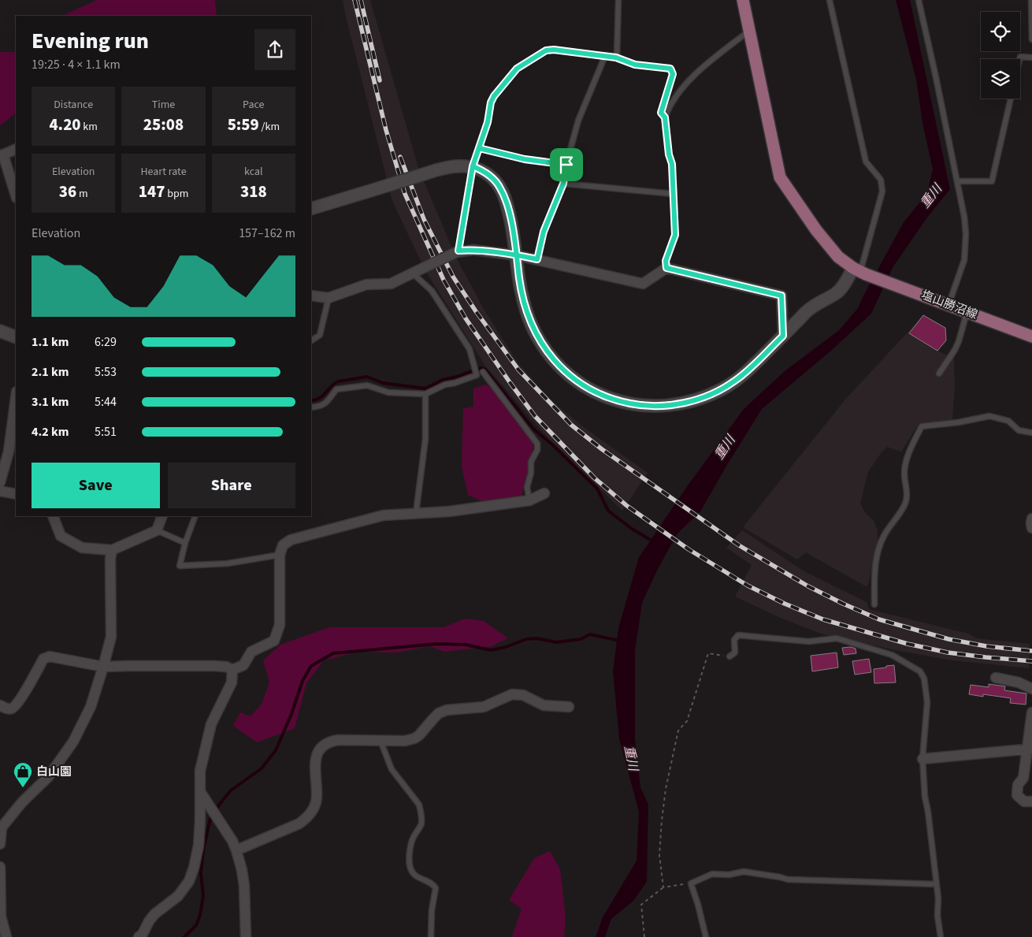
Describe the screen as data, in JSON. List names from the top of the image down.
{
  "streets": {
    "main road": ["塩山勝沼線"]
  },
  "water": ["重川"],
  "places": {
    "shop": ["白山園"]
  },
  "page": {
    "heading": ["Evening run", "19:25 · 4 × 1.1 km"],
    "stats": [
      ["Distance", "4.20 km"],
      ["Time", "25:08"],
      ["Pace", "5:59 /km"],
      ["Elevation", "36 m"],
      ["Heart rate", "147 bpm"],
      ["kcal", "318"]
    ],
    "chart": ["Elevation", "157–162 m"],
    "list": [
      {
        "name": "1.1 km",
        "note": "6:29"
      },
      {
        "name": "2.1 km",
        "note": "5:53"
      },
      {
        "name": "3.1 km",
        "note": "5:44"
      },
      {
        "name": "4.2 km",
        "note": "5:51"
      }
    ],
    "buttons": ["Save", "Share"]
  }
}
